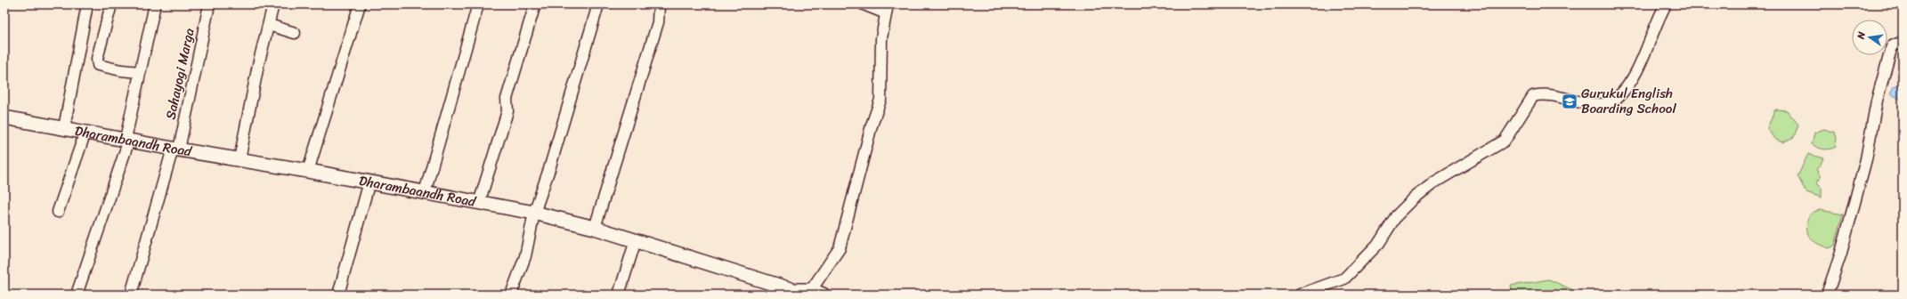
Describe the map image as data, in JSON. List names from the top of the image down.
{
  "streets": {
    "main road": ["Dharambaandh Road"],
    "street": ["Sahayogi Marga"]
  },
  "crossings": [
    ["Sahayogi Marga", "Dharambaandh Road"]
  ],
  "places": {
    "school or university": ["Gurukul English Boarding School"]
  },
  "north": "left"
}
